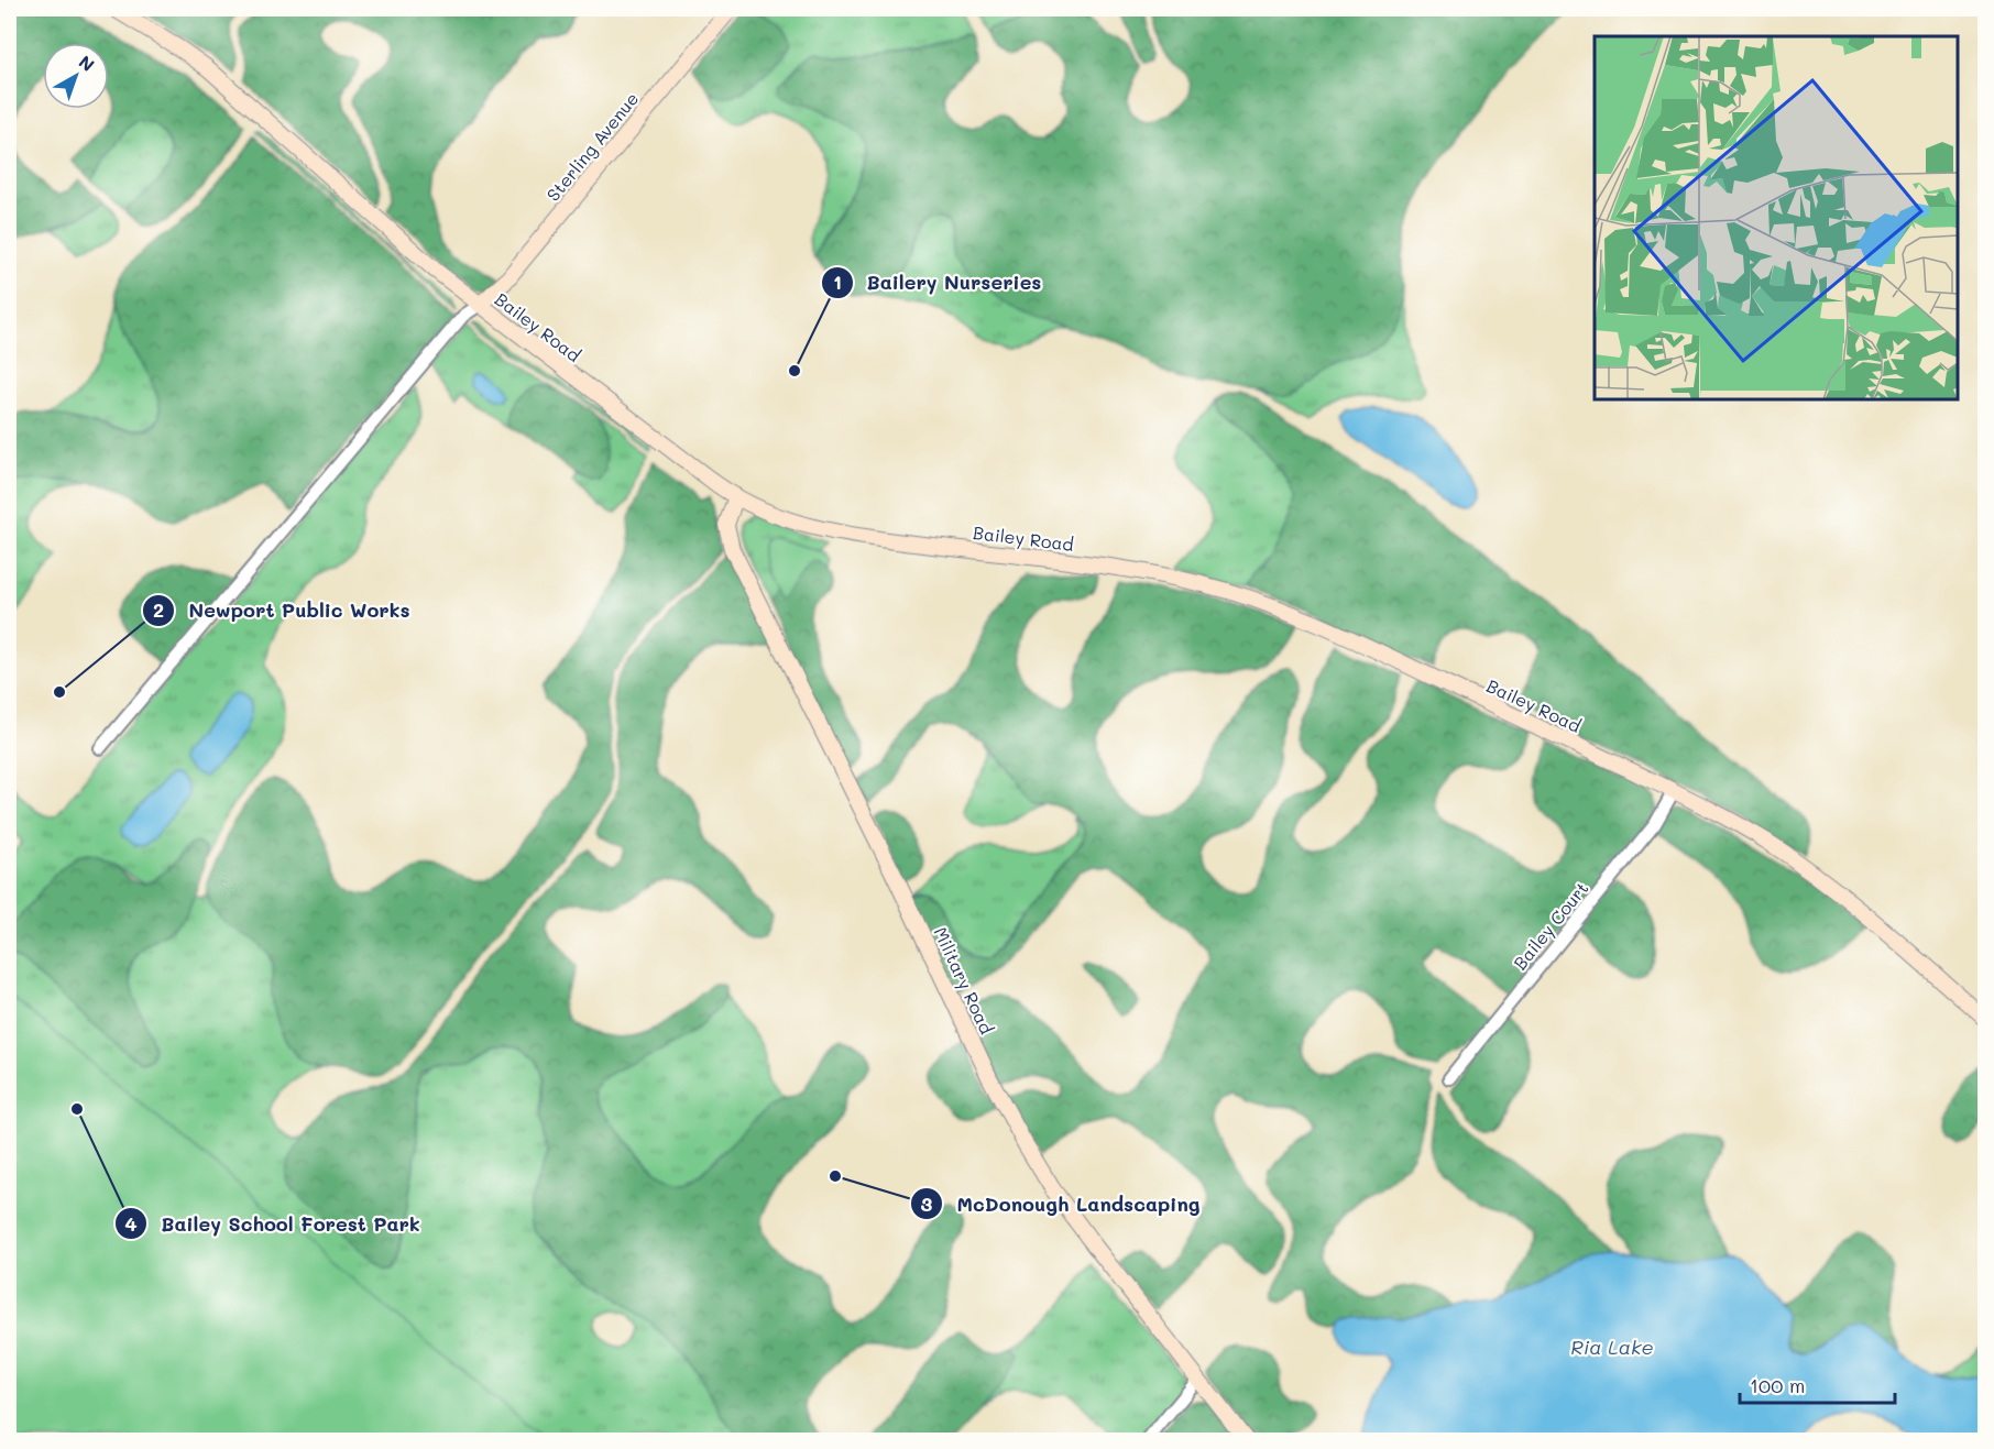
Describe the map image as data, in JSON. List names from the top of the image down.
{
  "streets": {
    "main road": ["Sterling Avenue", "Bailey Road", "Military Road"],
    "street": ["Bailey Court"]
  },
  "crossings": [
    ["Sterling Avenue", "Bailey Road"],
    ["Bailey Road", "Bailey Court"],
    ["Bailey Road", "Military Road"]
  ],
  "water": ["Ria Lake"],
  "places": [
    "Bailery Nurseries",
    "Newport Public Works",
    "Bailey School Forest Park",
    "McDonough Landscaping"
  ],
  "scale_bar": "100 m",
  "north": "top right"
}
